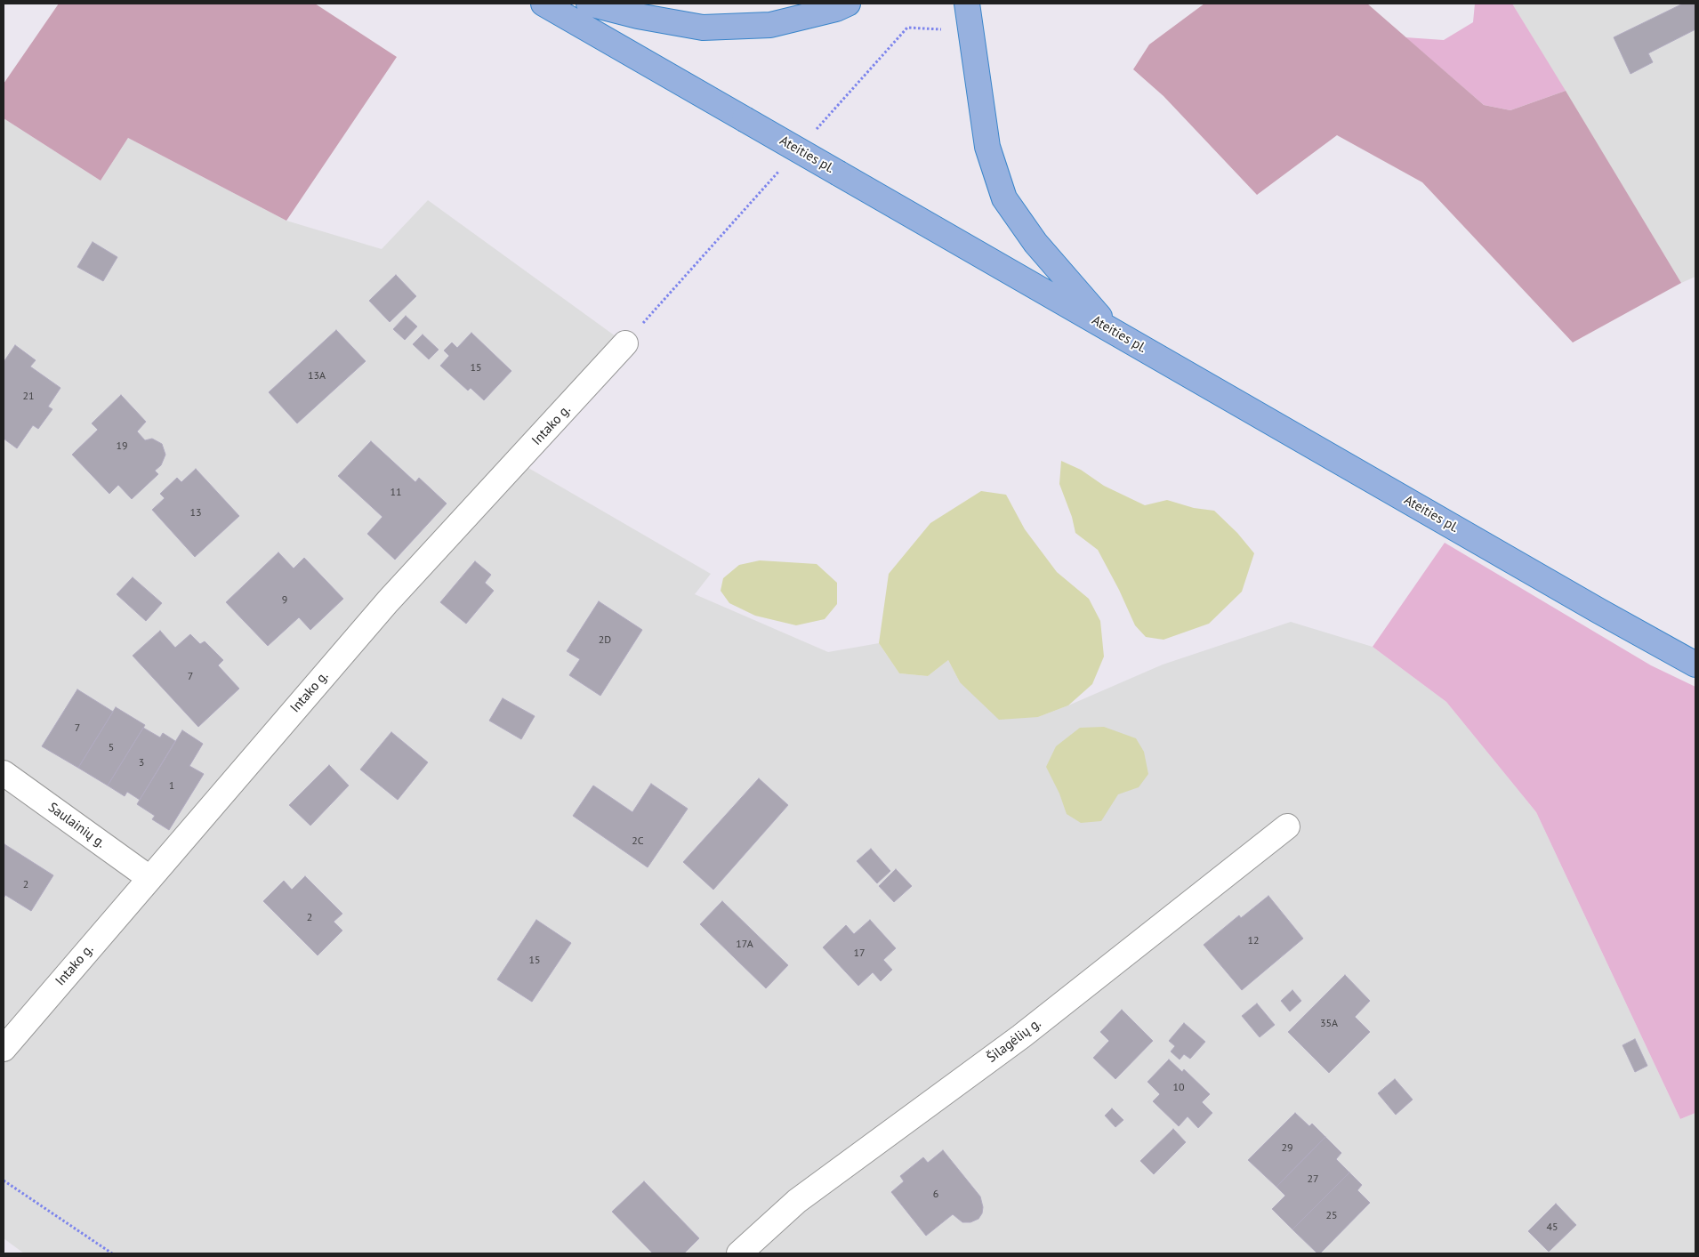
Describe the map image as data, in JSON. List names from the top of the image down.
{
  "streets": {
    "highway": ["Ateities pl."],
    "street": ["Intako g.", "Saulainių g.", "Šilagėlių g."]
  },
  "crossings": [
    ["Intako g.", "Saulainių g."]
  ],
  "house_numbers": [
    "15",
    "13A",
    "21",
    "19",
    "11",
    "13",
    "9",
    "2D",
    "7",
    "7",
    "5",
    "3",
    "1",
    "2C",
    "2",
    "2",
    "12",
    "17A",
    "17",
    "15",
    "35A",
    "10",
    "29",
    "27",
    "6",
    "25",
    "45"
  ]
}
